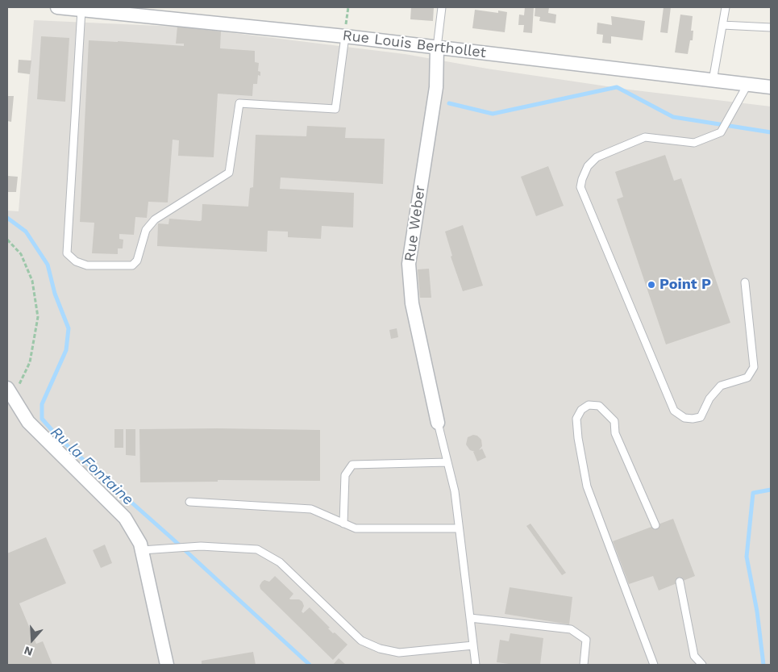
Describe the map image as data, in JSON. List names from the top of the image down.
{
  "streets": {
    "street": ["Rue Louis Berthollet", "Rue Weber"]
  },
  "crossings": [
    ["Rue Louis Berthollet", "Rue Weber"]
  ],
  "water": ["Ru la Fontaine"],
  "places": ["Point P"],
  "north": "bottom"
}
